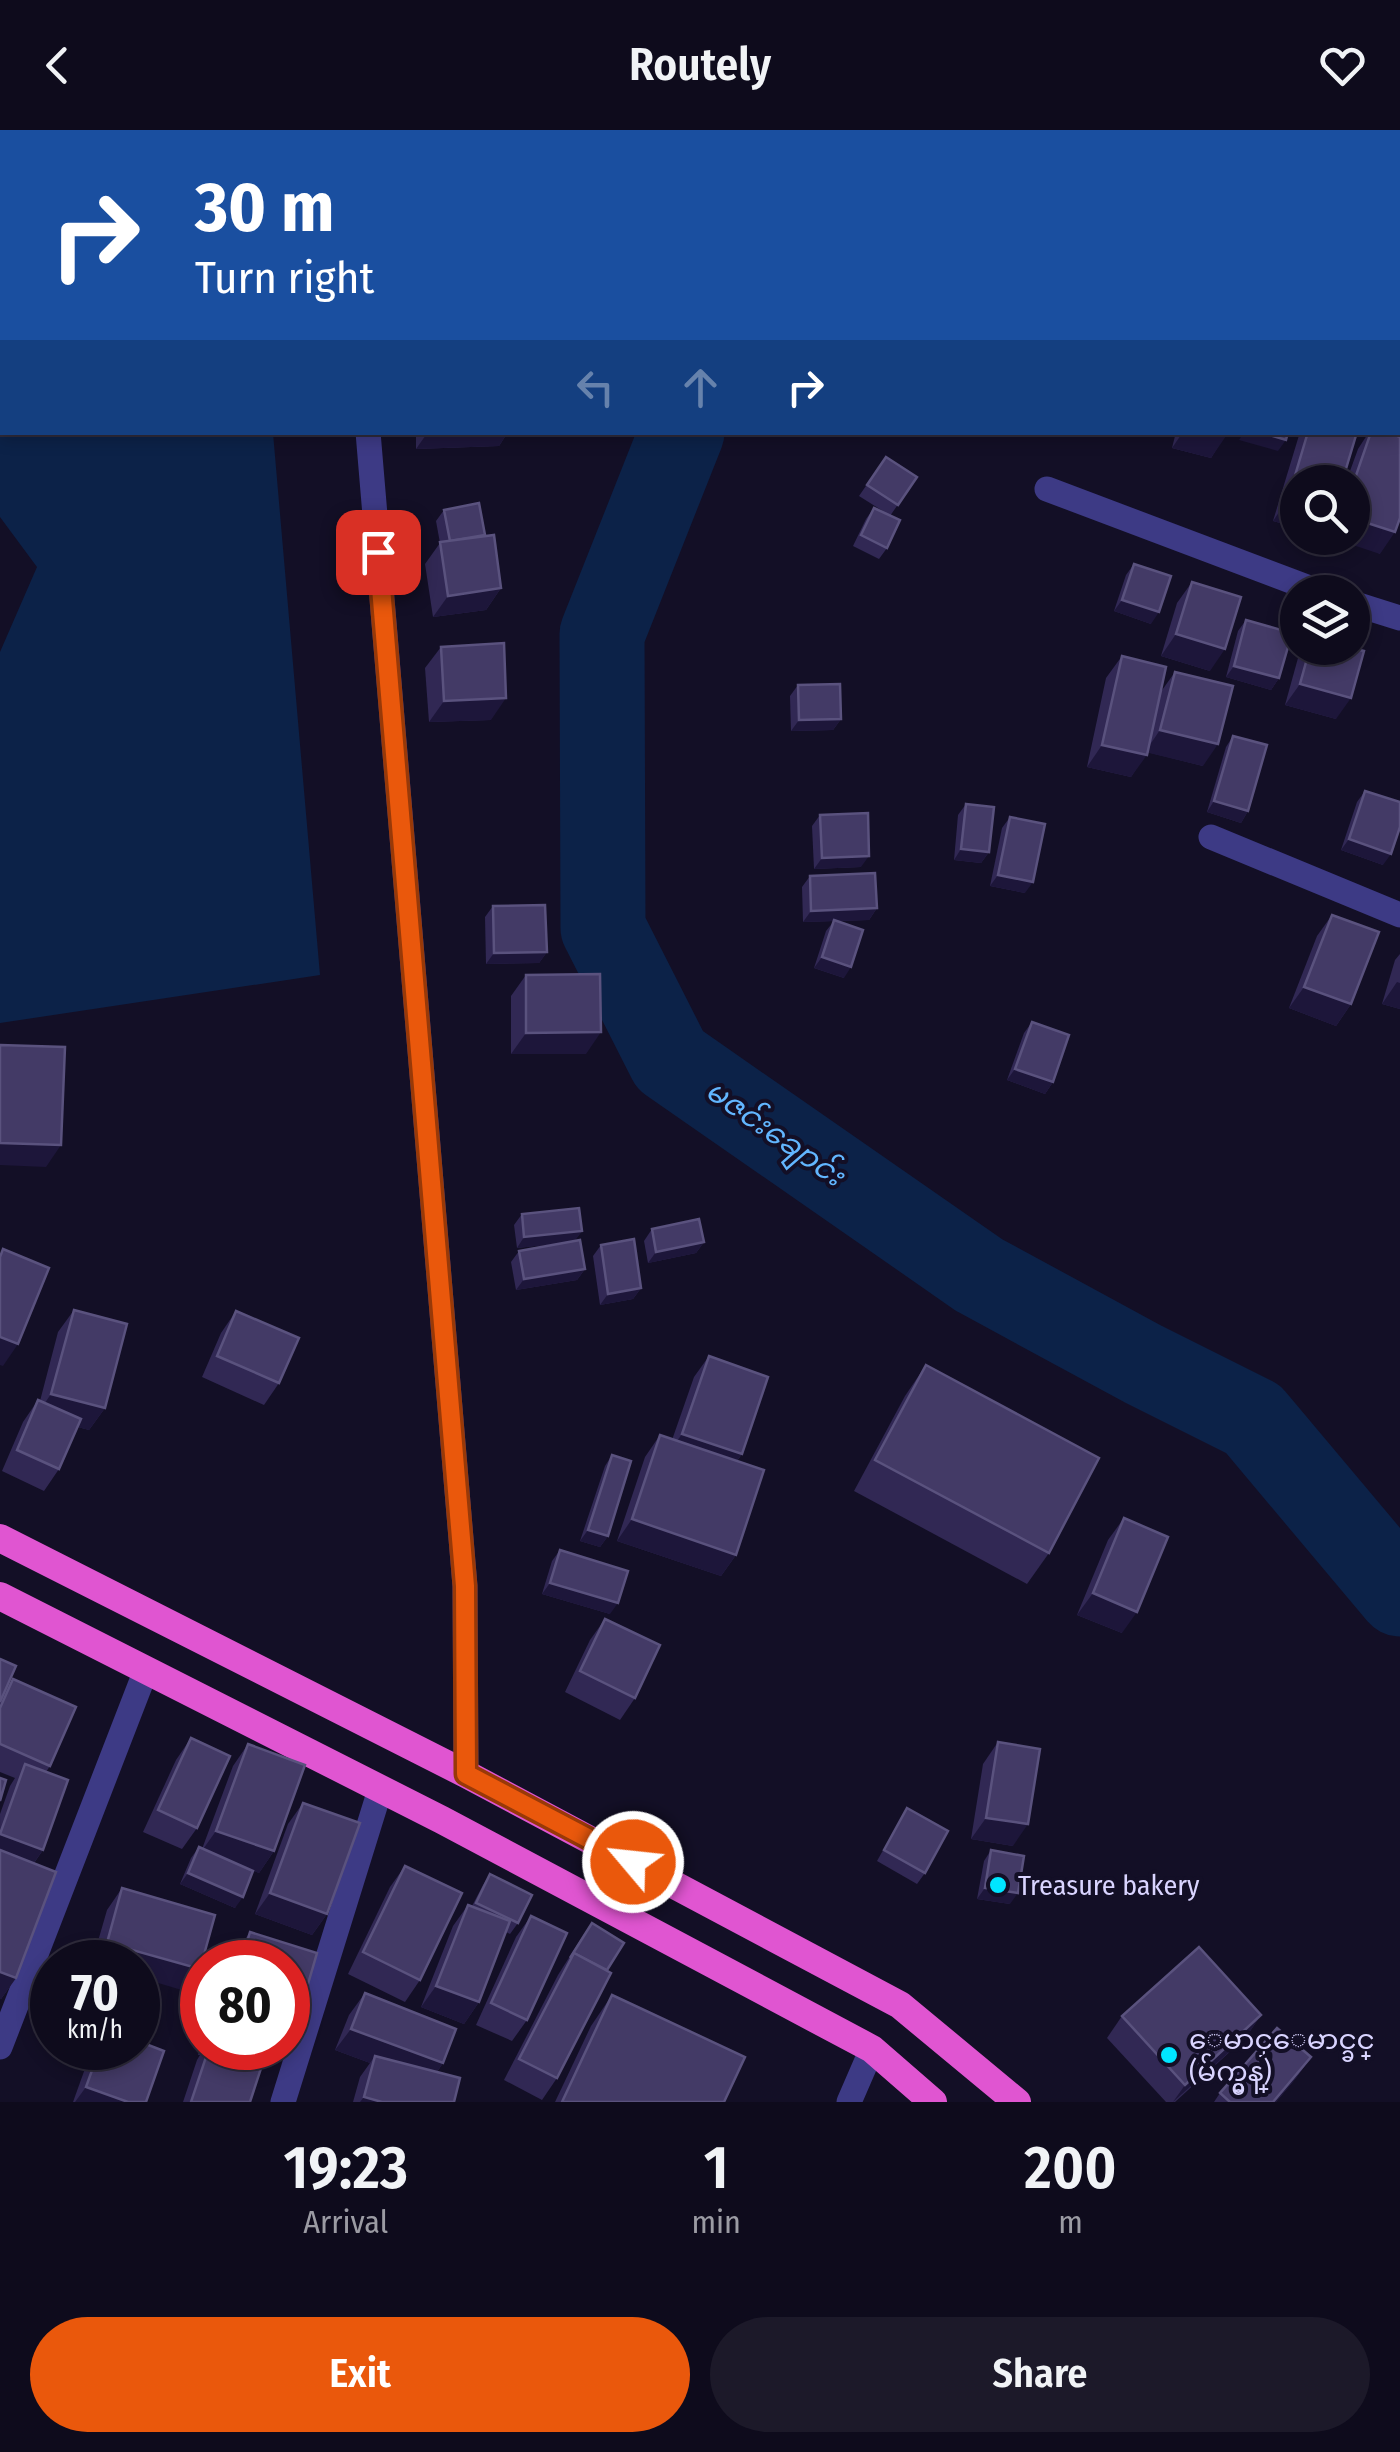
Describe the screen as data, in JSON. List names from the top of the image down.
{
  "water": ["မဇင်းချောင်း"],
  "places": ["Treasure bakery", "ေမာင္ေမာင္ခင္ (မ်က္မွန္)"],
  "page": {
    "header": "Routely",
    "turn": ["30 m", "Turn right"],
    "speed": "70 km/h",
    "limit": "80",
    "eta": [
      "19:23",
      "Arrival",
      "1",
      "min",
      "200",
      "m"
    ],
    "buttons": ["Exit", "Share"]
  }
}
